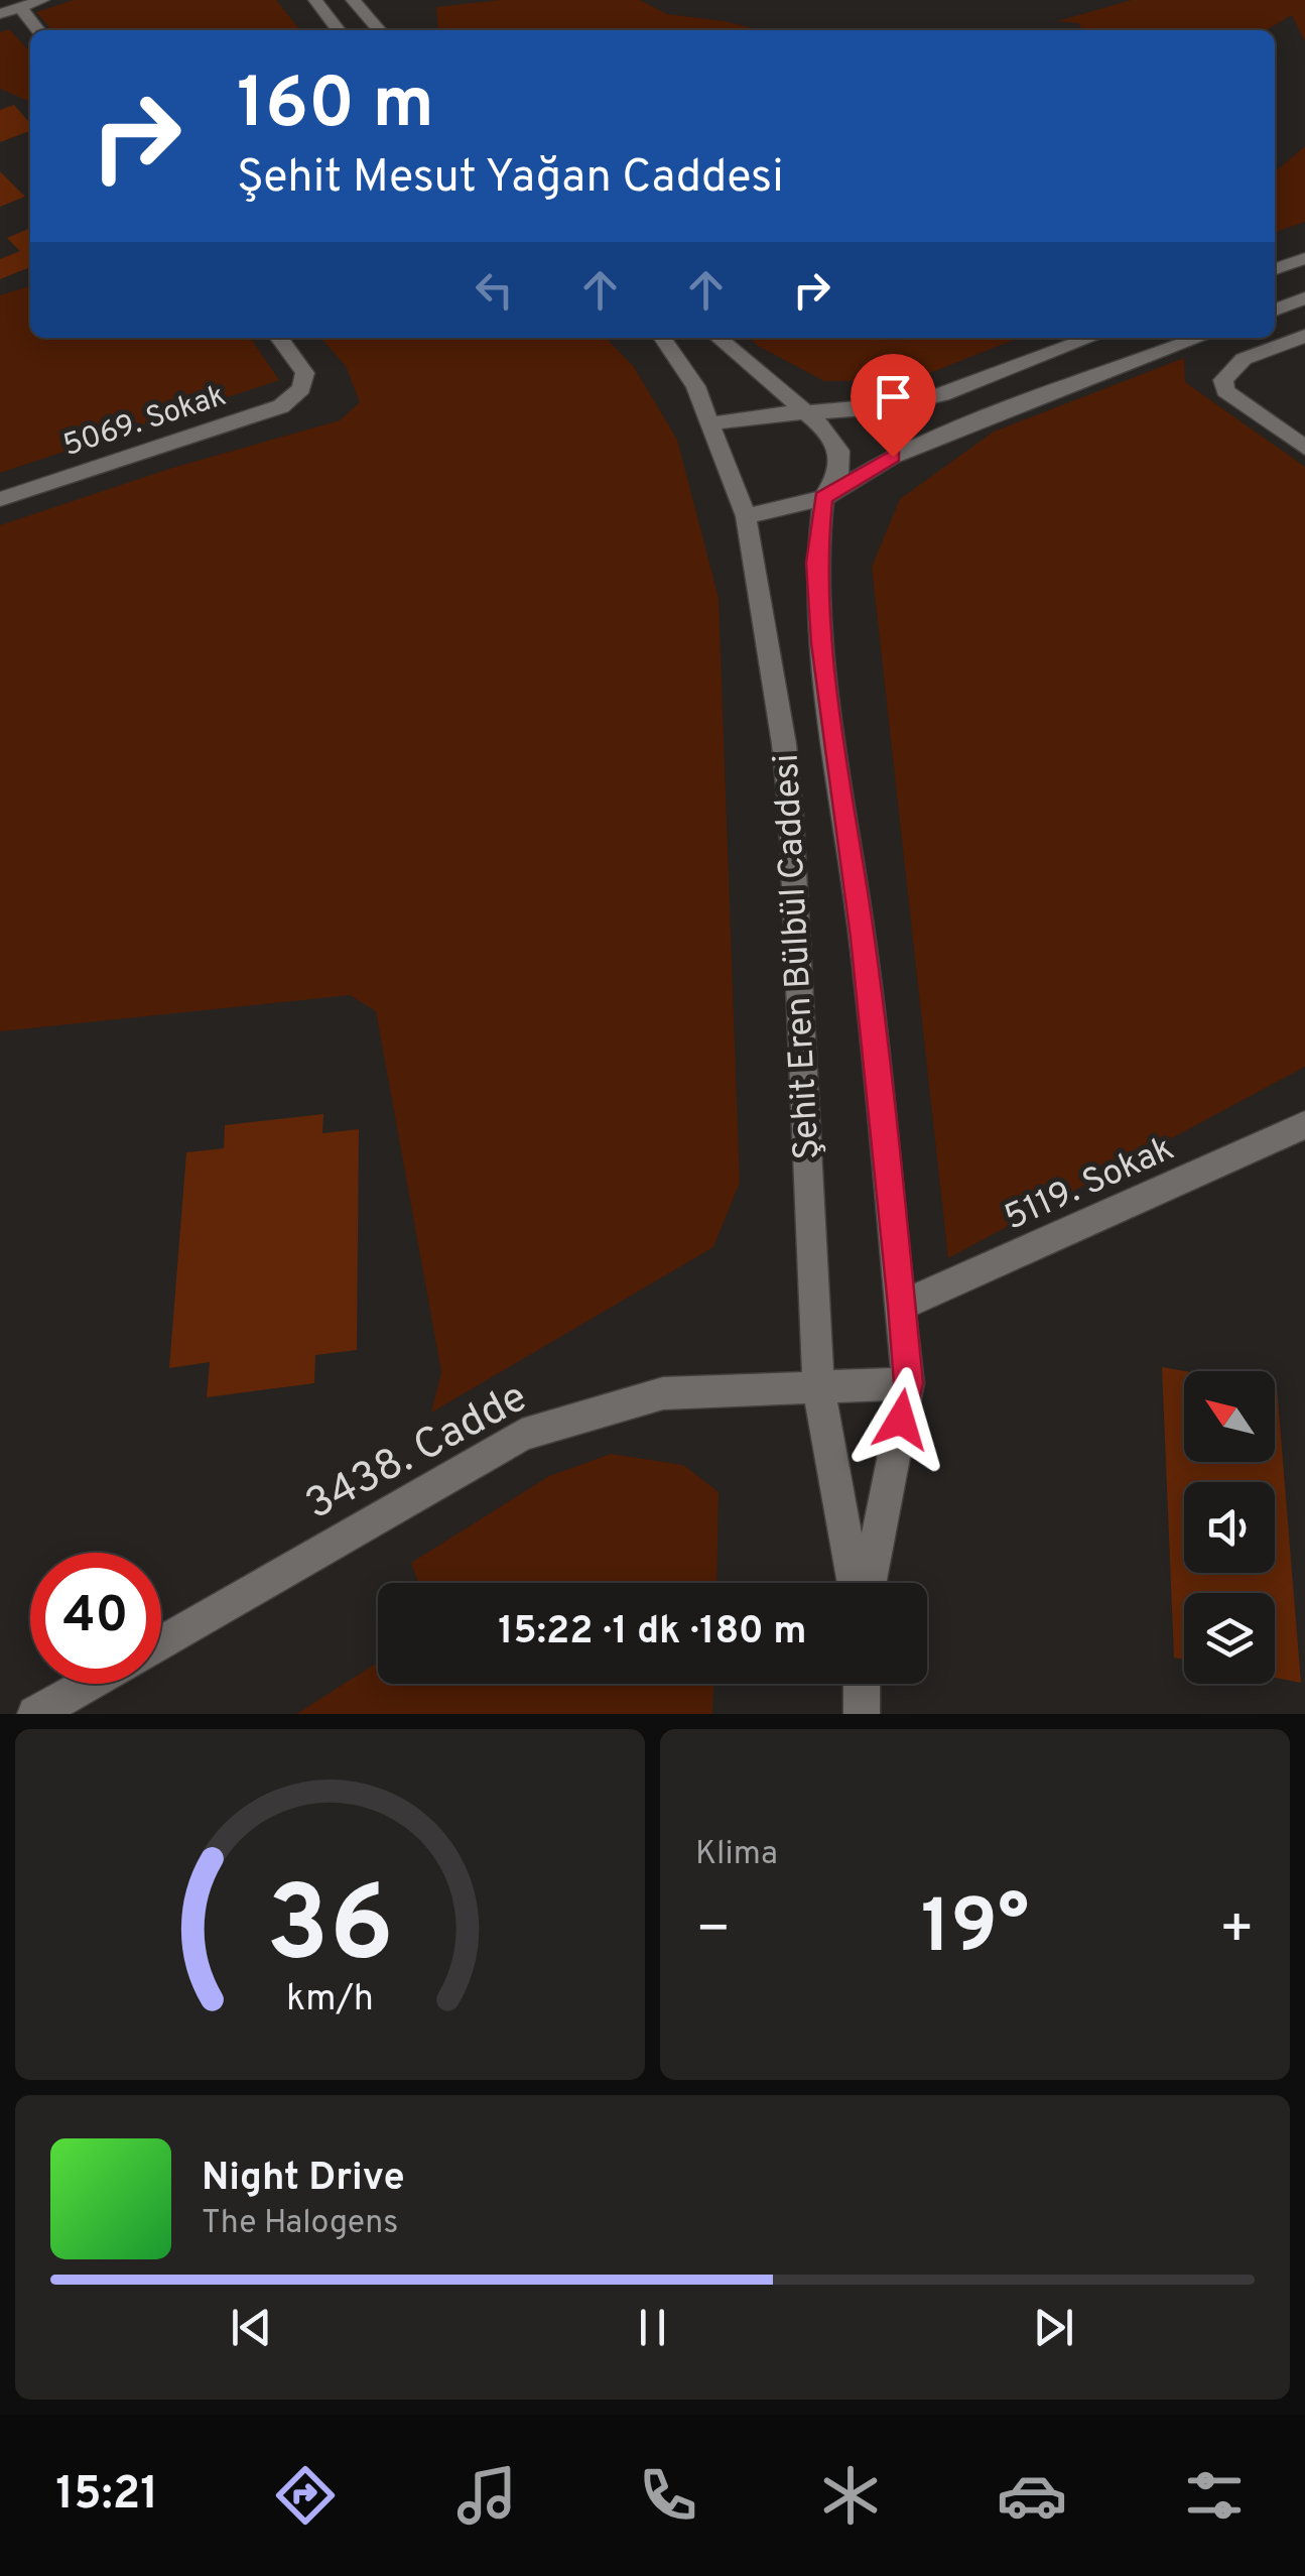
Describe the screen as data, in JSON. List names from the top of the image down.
{
  "streets": {
    "street": [
      "5069. Sokak",
      "Şehit Eren Bülbül Caddesi",
      "5119. Sokak",
      "3438. Cadde"
    ]
  },
  "crossings": [
    ["Şehit Eren Bülbül Caddesi", "5119. Sokak"],
    ["Şehit Eren Bülbül Caddesi", "3438. Cadde"]
  ],
  "north": "top left",
  "page": {
    "turn": ["160 m", "Şehit Mesut Yağan Caddesi"],
    "limit": "40",
    "trip": "15:22 · 1 dk · 180 m",
    "tile": "Klima",
    "heat": ["−", "19°", "+"],
    "song": ["Night Drive", "The Halogens"],
    "tabs": "15:21",
    "gauge": ["36", "km/h"]
  }
}
